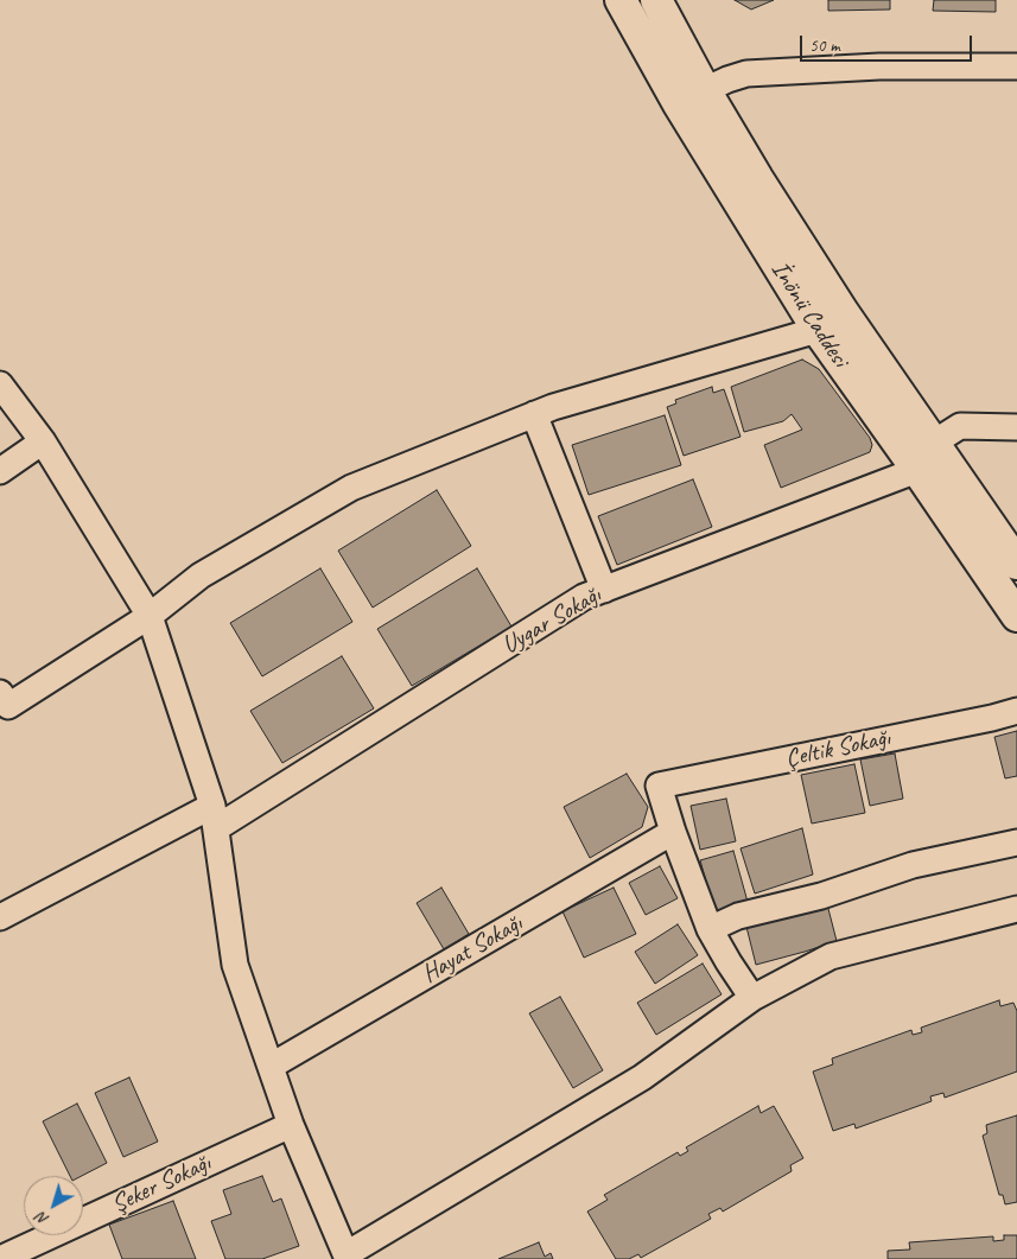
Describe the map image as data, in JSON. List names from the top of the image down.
{
  "streets": {
    "main road": ["İnönü Caddesi"],
    "street": [
      "Uygar Sokağı",
      "Çeltik Sokağı",
      "Hayat Sokağı",
      "Şeker Sokağı"
    ]
  },
  "crossings": [
    ["İnönü Caddesi", "Uygar Sokağı"],
    ["Çeltik Sokağı", "Hayat Sokağı"]
  ],
  "scale_bar": "50 m",
  "north": "bottom left"
}
